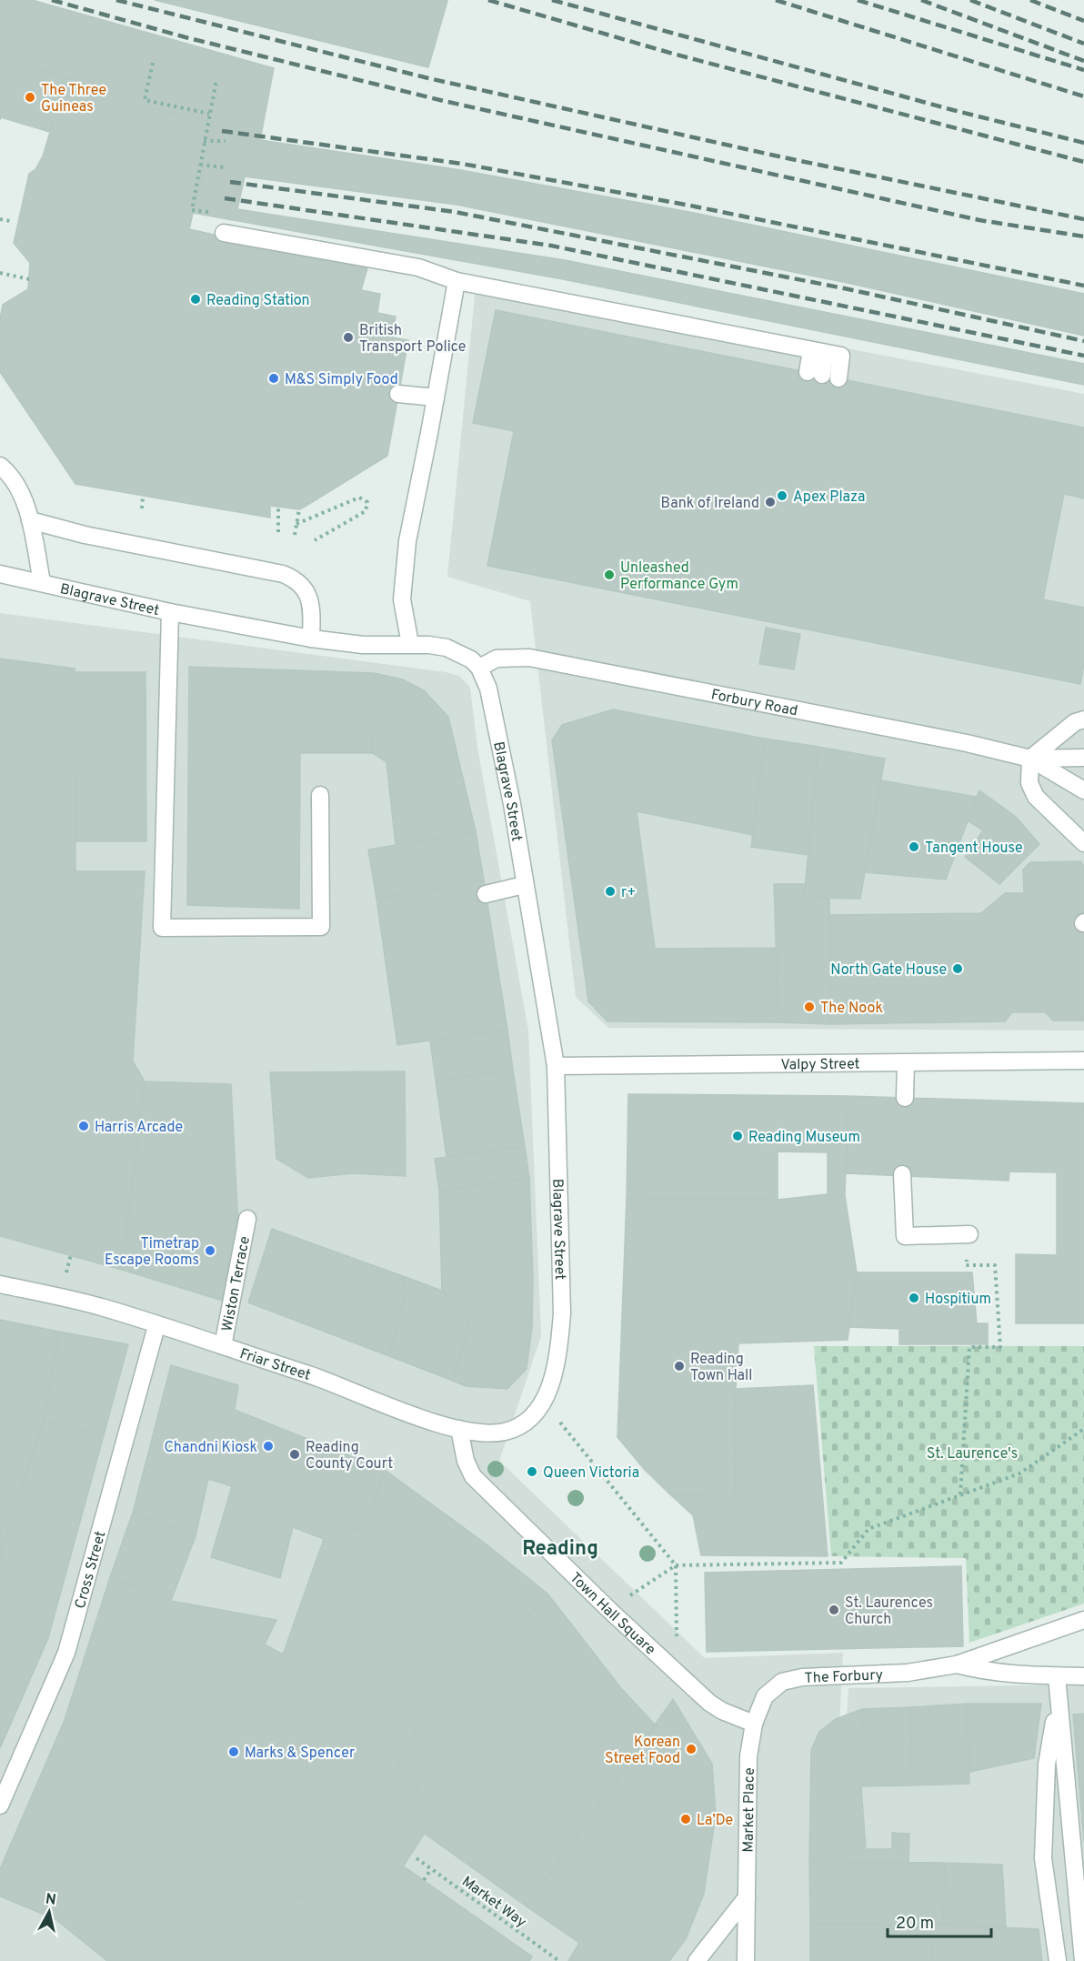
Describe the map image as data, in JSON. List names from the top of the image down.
{
  "streets": {
    "street": [
      "Blagrave Street",
      "Forbury Road",
      "Valpy Street",
      "Wiston Terrace",
      "Friar Street",
      "Cross Street",
      "Town Hall Square",
      "The Forbury",
      "Market Place"
    ],
    "path": ["Market Way"]
  },
  "crossings": [
    ["Blagrave Street", "Forbury Road"],
    ["Blagrave Street", "Valpy Street"],
    ["Blagrave Street", "Friar Street"],
    ["Wiston Terrace", "Friar Street"],
    ["Friar Street", "Cross Street"],
    ["Friar Street", "Town Hall Square"],
    ["Town Hall Square", "The Forbury"],
    ["Town Hall Square", "Market Place"],
    ["The Forbury", "Market Place"]
  ],
  "districts": ["Reading"],
  "parks": ["St. Laurence's"],
  "places": [
    "The Three Guineas",
    "Reading Station",
    "British Transport Police",
    "M&S Simply Food",
    "Apex Plaza",
    "Bank of Ireland",
    "Unleashed Performance Gym",
    "Tangent House",
    "r+",
    "North Gate House",
    "The Nook",
    "Harris Arcade",
    "Reading Museum",
    "Timetrap Escape Rooms",
    "Hospitium",
    "Reading Town Hall",
    "Chandni Kiosk",
    "Reading County Court",
    "Queen Victoria",
    "St. Laurences Church",
    "Korean Street Food",
    "Marks & Spencer",
    "La’De"
  ],
  "scale_bar": "20 m",
  "north": "top"
}
